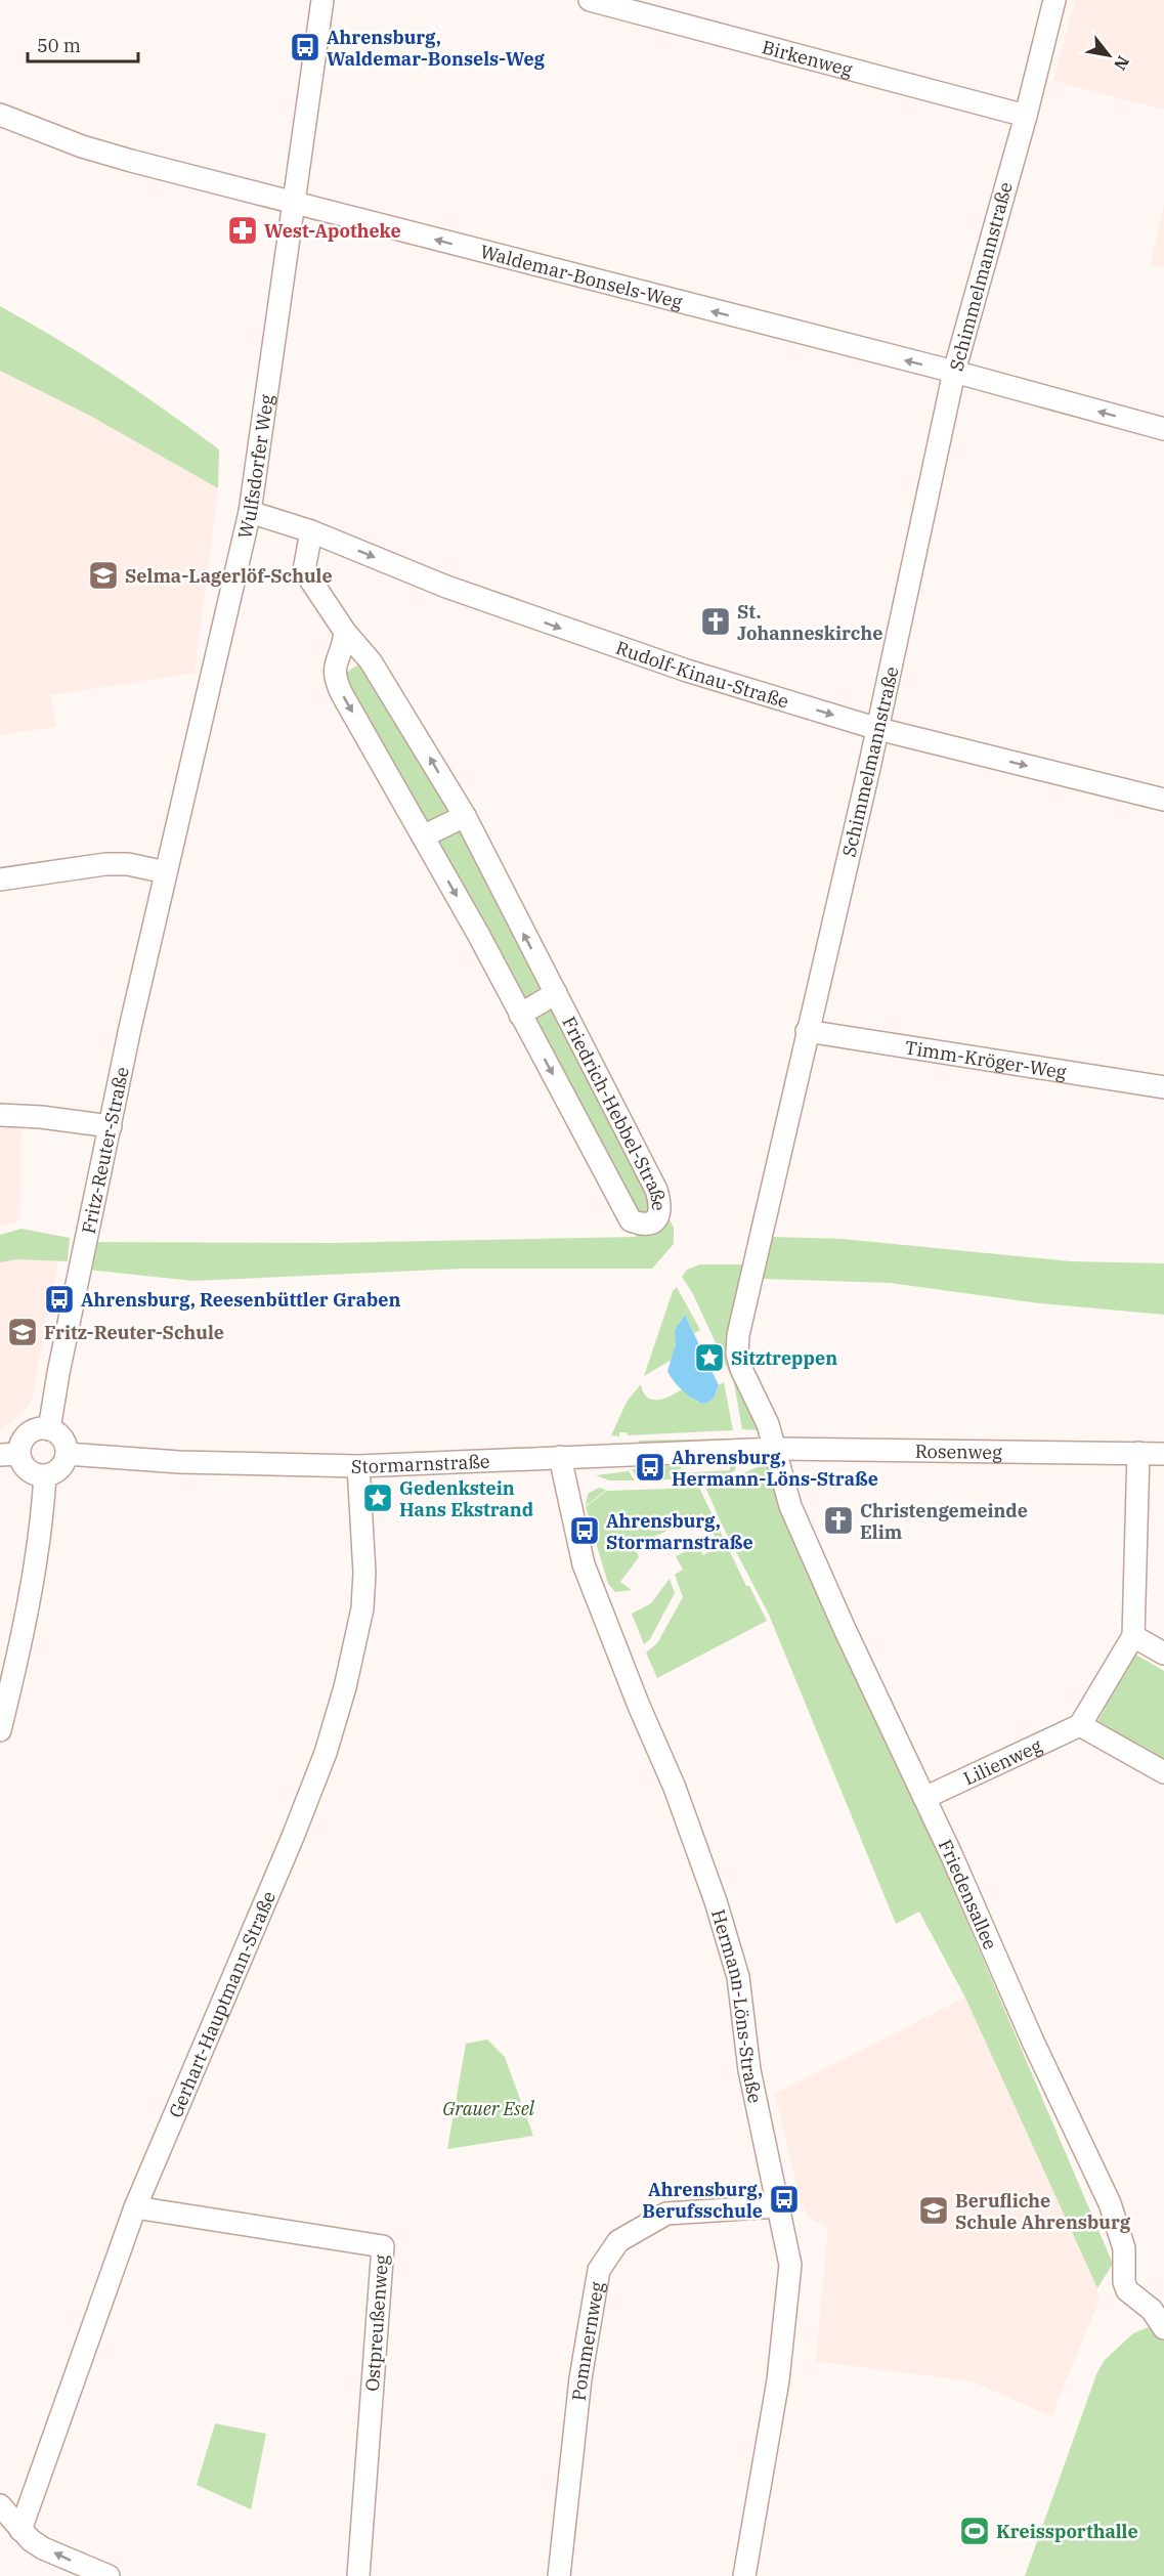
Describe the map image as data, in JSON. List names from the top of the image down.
{
  "streets": {
    "street": [
      "Birkenweg",
      "Schimmelmannstraße",
      "Waldemar-Bonsels-Weg",
      "Wulfsdorfer Weg",
      "Rudolf-Kinau-Straße",
      "Timm-Kröger-Weg",
      "Friedrich-Hebbel-Straße",
      "Fritz-Reuter-Straße",
      "Rosenweg",
      "Stormarnstraße",
      "Lilienweg",
      "Friedensallee",
      "Gerhart-Hauptmann-Straße",
      "Hermann-Löns-Straße",
      "Ostpreußenweg",
      "Pommernweg"
    ]
  },
  "crossings": [
    ["Birkenweg", "Schimmelmannstraße"],
    ["Schimmelmannstraße", "Waldemar-Bonsels-Weg"],
    ["Schimmelmannstraße", "Rudolf-Kinau-Straße"],
    ["Schimmelmannstraße", "Timm-Kröger-Weg"],
    ["Schimmelmannstraße", "Rosenweg"],
    ["Schimmelmannstraße", "Stormarnstraße"],
    ["Schimmelmannstraße", "Friedensallee"],
    ["Waldemar-Bonsels-Weg", "Wulfsdorfer Weg"],
    ["Wulfsdorfer Weg", "Rudolf-Kinau-Straße"],
    ["Wulfsdorfer Weg", "Fritz-Reuter-Straße"],
    ["Rudolf-Kinau-Straße", "Friedrich-Hebbel-Straße"],
    ["Fritz-Reuter-Straße", "Stormarnstraße"],
    ["Rosenweg", "Stormarnstraße"],
    ["Rosenweg", "Friedensallee"],
    ["Stormarnstraße", "Friedensallee"],
    ["Stormarnstraße", "Gerhart-Hauptmann-Straße"],
    ["Stormarnstraße", "Hermann-Löns-Straße"],
    ["Lilienweg", "Friedensallee"],
    ["Gerhart-Hauptmann-Straße", "Ostpreußenweg"],
    ["Hermann-Löns-Straße", "Pommernweg"]
  ],
  "one_way": ["Waldemar-Bonsels-Weg", "Rudolf-Kinau-Straße"],
  "parks": ["Grauer Esel"],
  "places": {
    "bus stop": [
      "Ahrensburg, Waldemar-Bonsels-Weg",
      "Ahrensburg, Reesenbüttler Graben",
      "Ahrensburg, Hermann-Löns-Straße",
      "Ahrensburg, Stormarnstraße",
      "Ahrensburg, Berufsschule"
    ],
    "pharmacy": ["West-Apotheke"],
    "school or university": ["Selma-Lagerlöf-Schule", "Fritz-Reuter-Schule", "Berufliche Schule Ahrensburg"],
    "church": ["St. Johanneskirche", "Christengemeinde Elim"],
    "place": ["Sitztreppen", "Gedenkstein Hans Ekstrand"],
    "sports": ["Kreissporthalle"]
  },
  "scale_bar": "50 m",
  "north": "bottom right"
}
